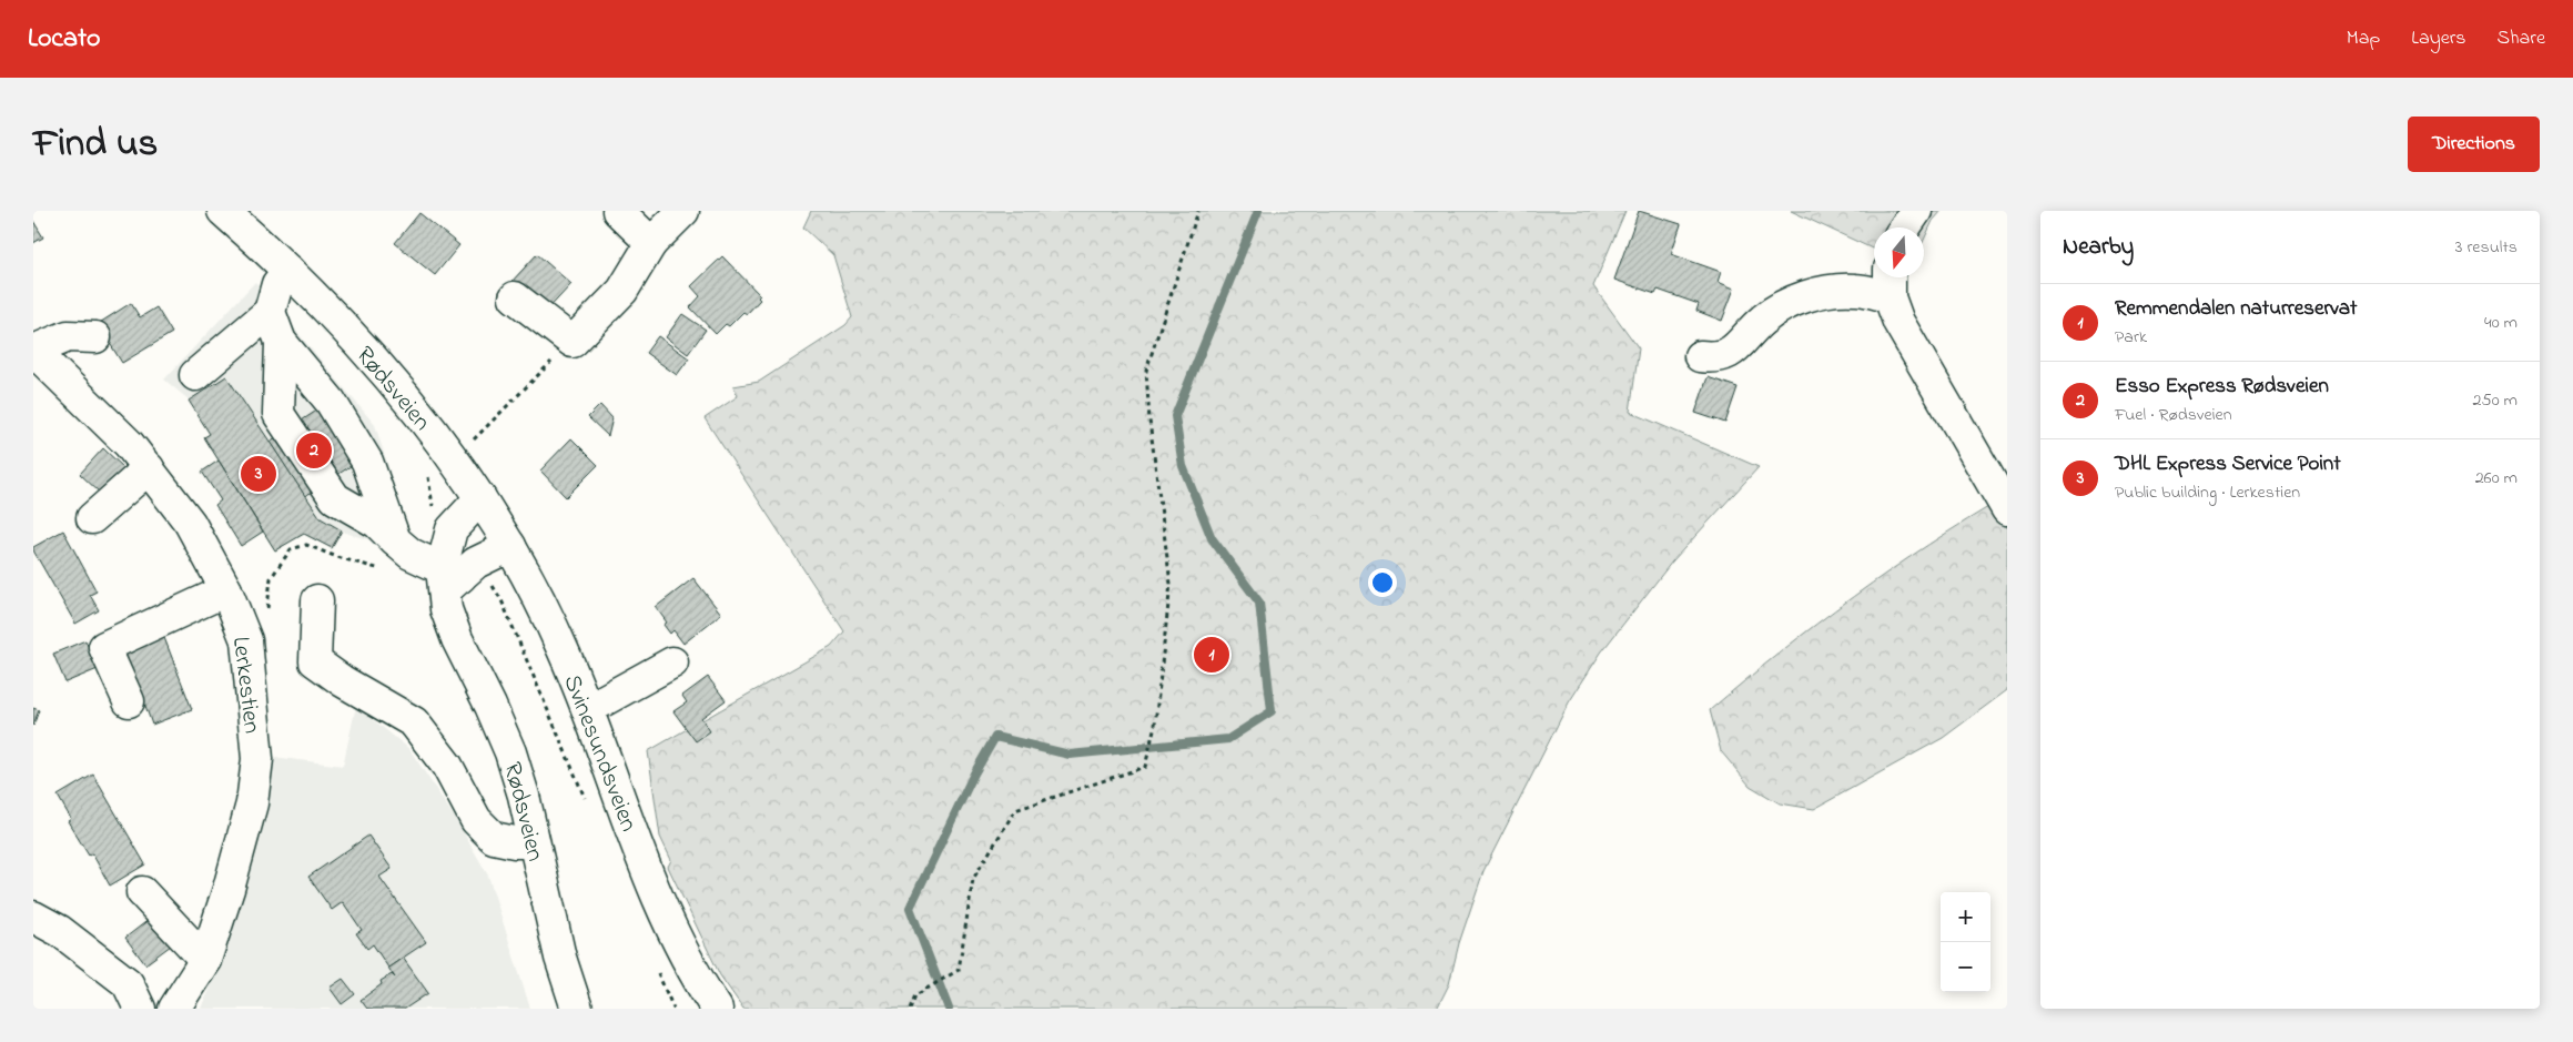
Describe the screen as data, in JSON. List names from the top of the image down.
{
  "streets": {
    "main road": ["Rødsveien", "Lerkestien", "Svinesundsveien"]
  },
  "crossings": [
    ["Rødsveien", "Svinesundsveien"]
  ],
  "north": "bottom",
  "page": {
    "header": "Locato",
    "nav": ["Map", "Layers", "Share"],
    "title": "Find us",
    "buttons": "Directions",
    "heading": ["Nearby", "3 results"],
    "list": [
      {
        "mark": "1",
        "name": "Remmendalen naturreservat",
        "note": "Park",
        "value": "40 m"
      },
      {
        "mark": "2",
        "name": "Esso Express Rødsveien",
        "note": "Fuel · Rødsveien",
        "value": "250 m"
      },
      {
        "mark": "3",
        "name": "DHL Express Service Point",
        "note": "Public building · Lerkestien",
        "value": "260 m"
      }
    ],
    "pins": ["2", "3", "1"],
    "map_buttons": ["+", "−"]
  }
}
